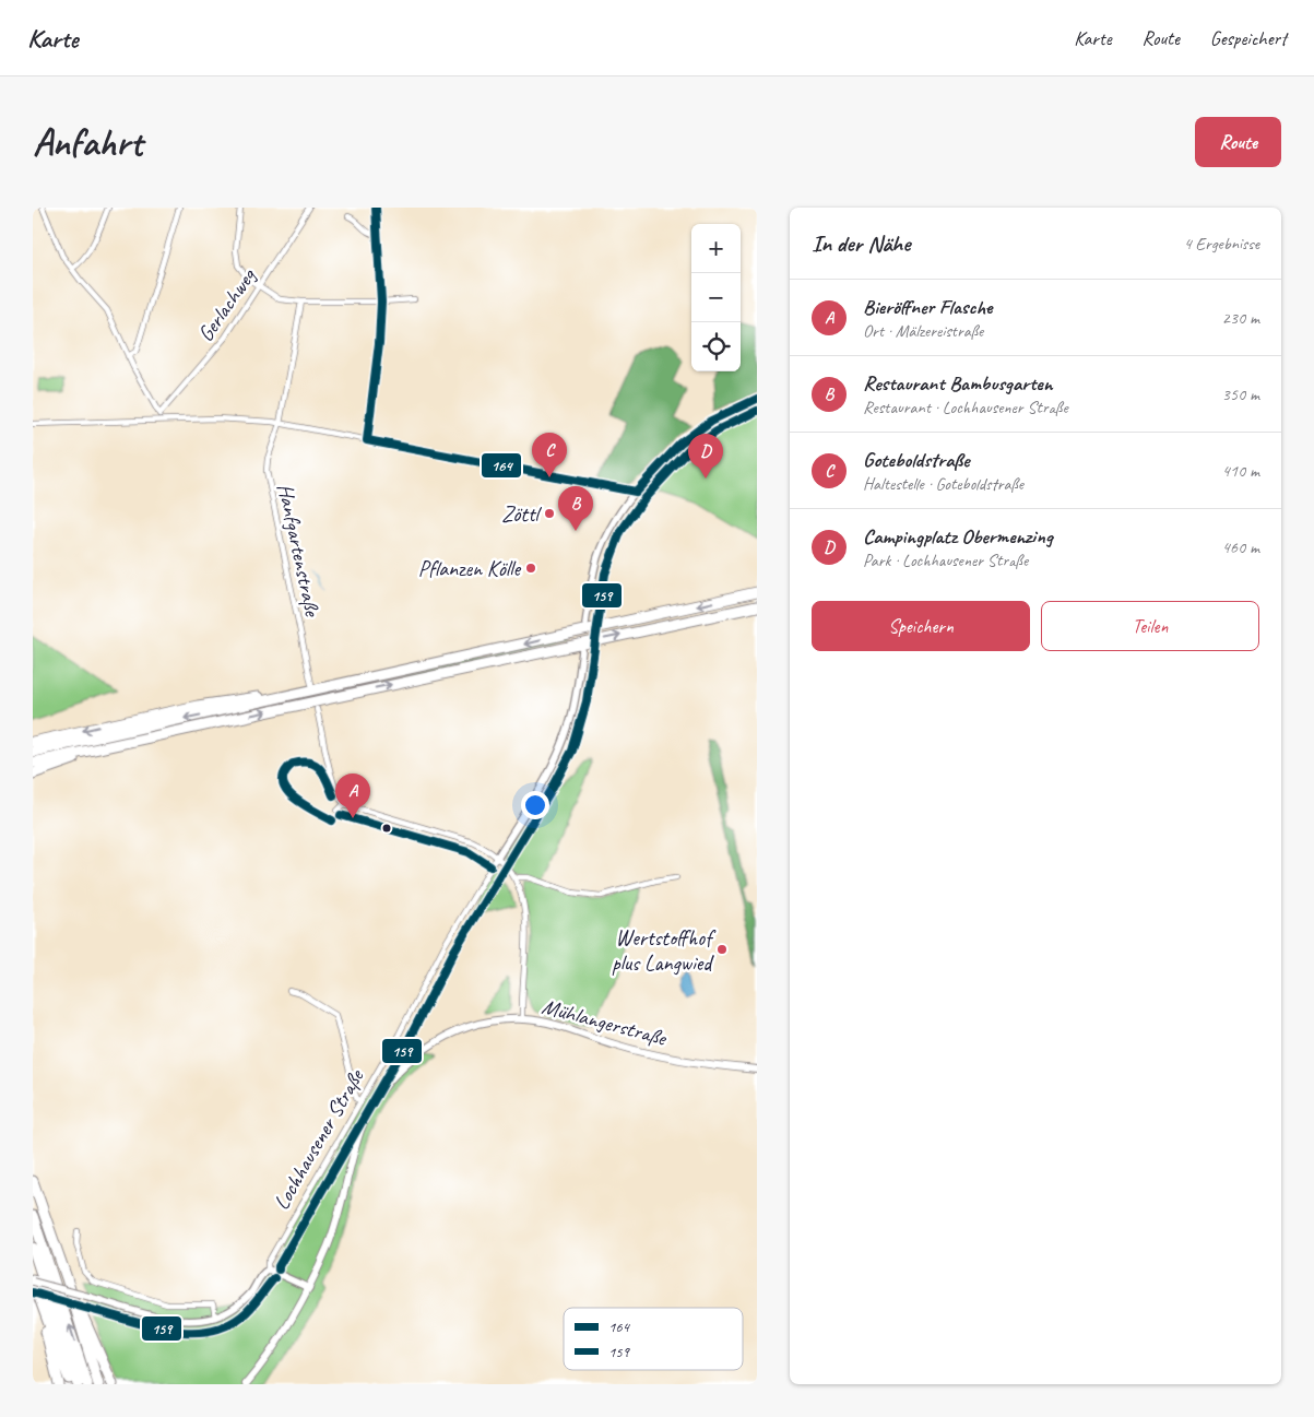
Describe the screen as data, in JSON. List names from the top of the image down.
{
  "streets": {
    "main road": ["Mühlangerstraße"],
    "street": ["Gerlachweg", "Hanfgartenstraße", "Lochhausener Straße"]
  },
  "places": ["Zöttl", "Pflanzen Kölle", "Wertstoffhof plus Langwied"],
  "lines": ["transit line 164", "transit line 159"],
  "legend": ["164", "159"],
  "page": {
    "header": "Karte",
    "nav": ["Karte", "Route", "Gespeichert"],
    "buttons": [
      "Route",
      ["Speichern", "Teilen"]
    ],
    "title": "Anfahrt",
    "heading": ["In der Nähe", "4 Ergebnisse"],
    "map_buttons": ["+", "−"],
    "list": [
      {
        "mark": "A",
        "name": "Bieröffner Flasche",
        "note": "Ort · Mälzereistraße",
        "value": "230 m"
      },
      {
        "mark": "B",
        "name": "Restaurant Bambusgarten",
        "note": "Restaurant · Lochhausener Straße",
        "value": "350 m"
      },
      {
        "mark": "C",
        "name": "Goteboldstraße",
        "note": "Haltestelle · Goteboldstraße",
        "value": "410 m"
      },
      {
        "mark": "D",
        "name": "Campingplatz Obermenzing",
        "note": "Park · Lochhausener Straße",
        "value": "460 m"
      }
    ],
    "pins": [
      "C",
      "D",
      "B",
      "A"
    ]
  }
}
